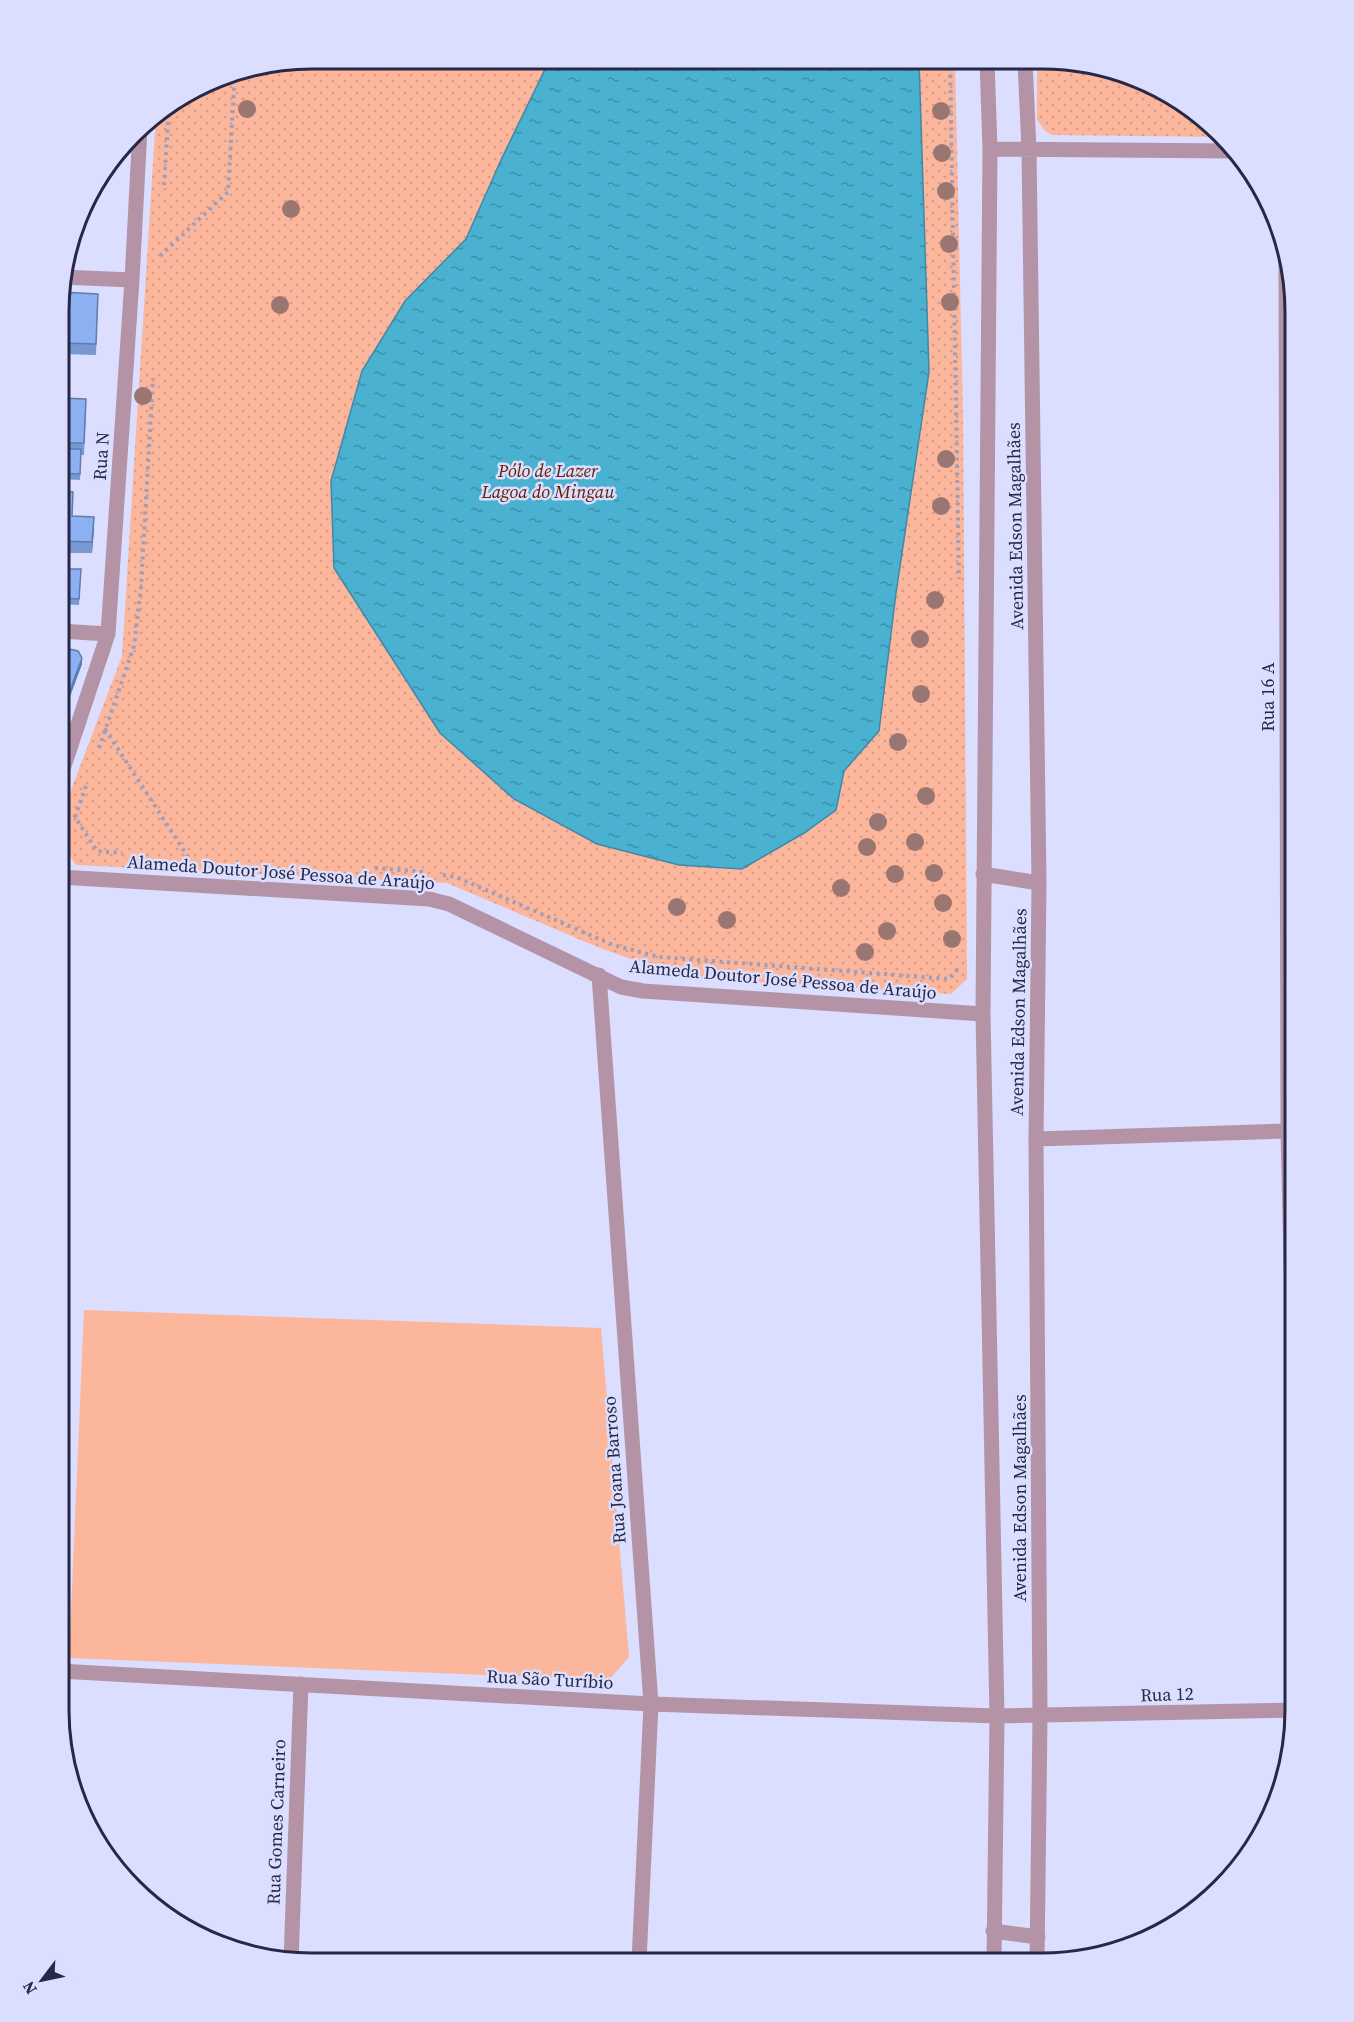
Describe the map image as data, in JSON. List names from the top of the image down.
{
  "streets": {
    "street": [
      "Rua N",
      "Avenida Edson Magalhães",
      "Alameda Doutor José Pessoa de Araújo",
      "Rua Joana Barroso",
      "Rua São Turíbio",
      "Rua 12",
      "Rua Gomes Carneiro"
    ]
  },
  "crossings": [
    ["Avenida Edson Magalhães", "Alameda Doutor José Pessoa de Araújo"],
    ["Avenida Edson Magalhães", "Rua São Turíbio"],
    ["Avenida Edson Magalhães", "Rua 12"],
    ["Alameda Doutor José Pessoa de Araújo", "Rua Joana Barroso"],
    ["Rua Joana Barroso", "Rua São Turíbio"],
    ["Rua São Turíbio", "Rua 12"],
    ["Rua São Turíbio", "Rua Gomes Carneiro"]
  ],
  "parks": ["Pólo de Lazer Lagoa do Mingau"],
  "north": "bottom left"
}
